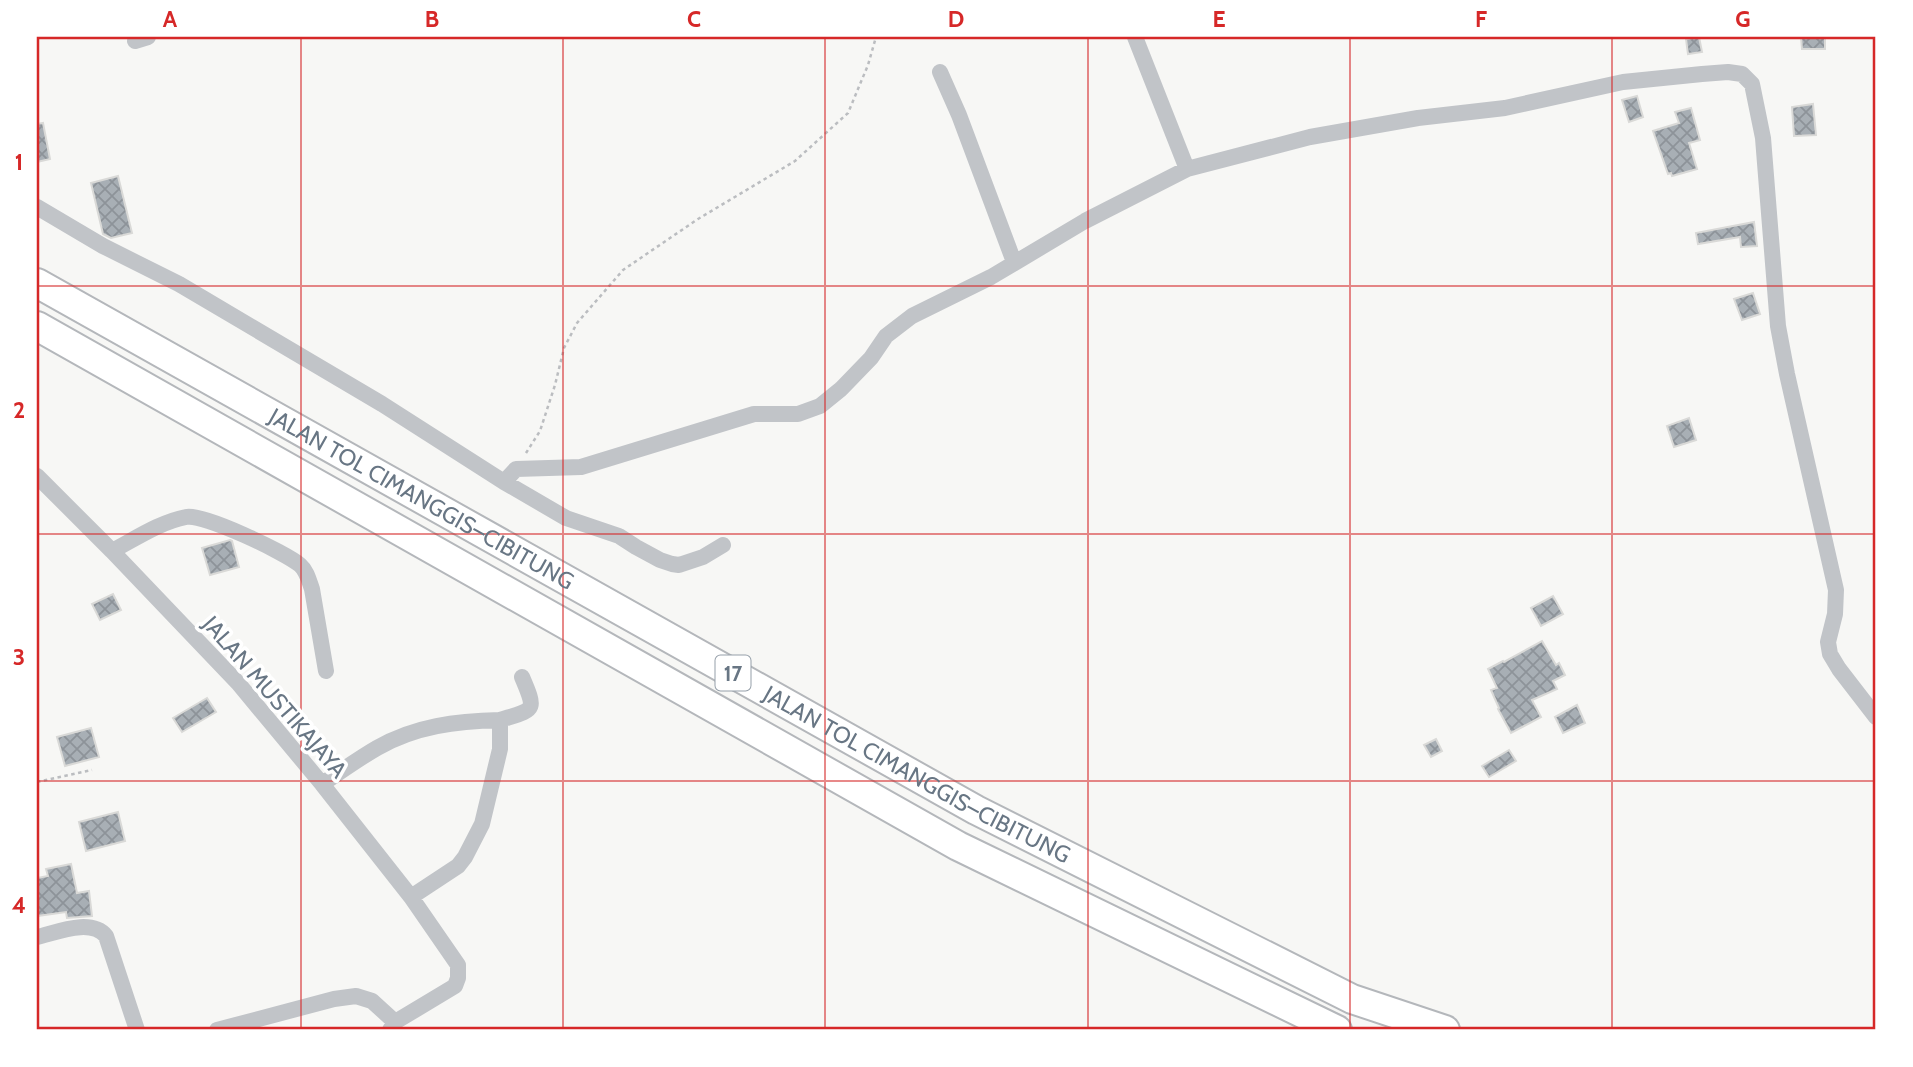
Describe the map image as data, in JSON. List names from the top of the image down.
{
  "streets": {
    "highway": ["JALAN TOL CIMANGGIS–CIBITUNG", "17"],
    "street": ["JALAN MUSTIKAJAYA"]
  },
  "grid": {
    "columns": [
      "A",
      "B",
      "C",
      "D",
      "E",
      "F",
      "G"
    ],
    "rows": [
      "1",
      "2",
      "3",
      "4"
    ]
  }
}
